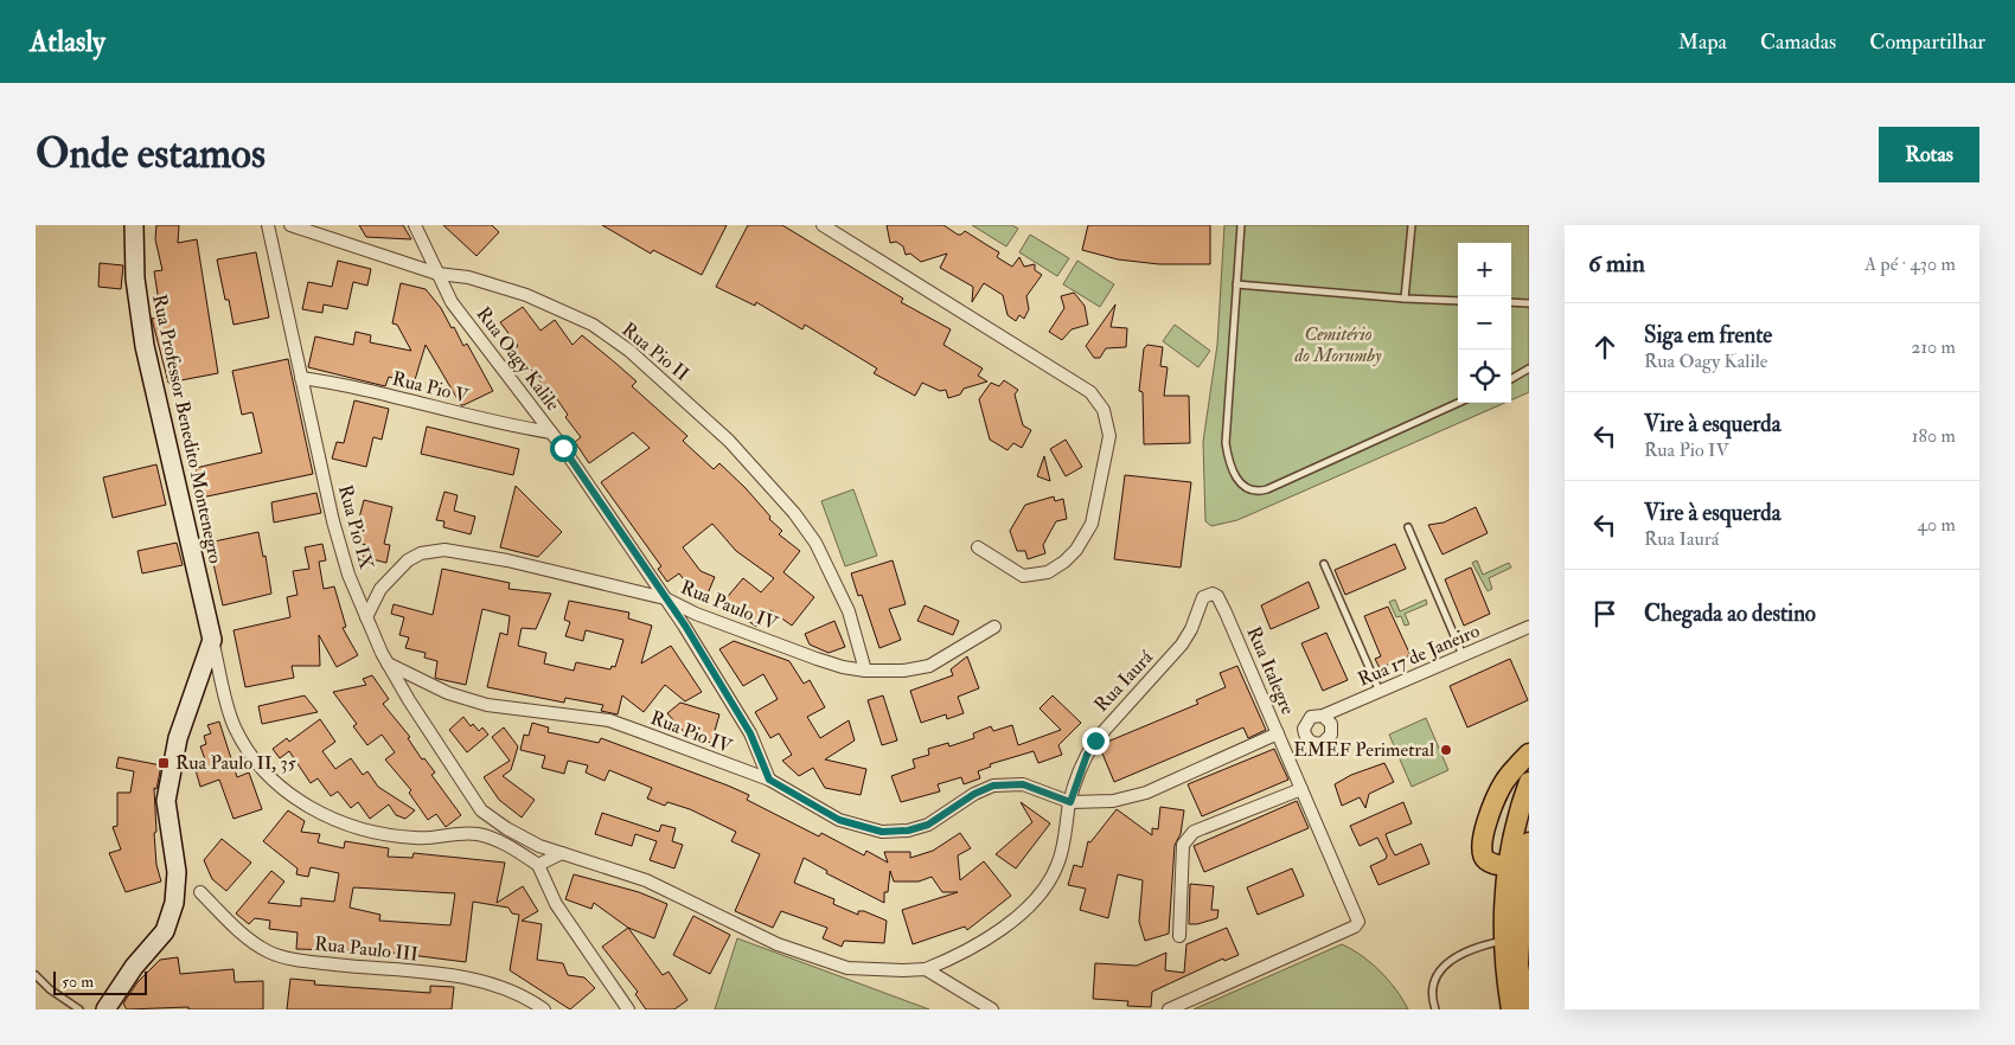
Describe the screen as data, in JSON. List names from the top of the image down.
{
  "streets": {
    "street": [
      "Rua Pio II",
      "Rua Oagy Kalile",
      "Rua Pio V",
      "Rua Professor Benedito Montenegro",
      "Rua Pio IX",
      "Rua Paulo IV",
      "Rua 17 de Janeiro",
      "Rua Italegre",
      "Rua Iaurá",
      "Rua Pio IV",
      "Rua Paulo III"
    ]
  },
  "crossings": [
    ["Rua Pio II", "Rua Oagy Kalile"],
    ["Rua Pio II", "Rua Paulo IV"],
    ["Rua Oagy Kalile", "Rua Pio V"],
    ["Rua Oagy Kalile", "Rua Paulo IV"],
    ["Rua Oagy Kalile", "Rua Pio IV"],
    ["Rua Pio V", "Rua Pio IX"],
    ["Rua Pio IX", "Rua Paulo IV"],
    ["Rua Pio IX", "Rua Iaurá"],
    ["Rua Pio IX", "Rua Pio IV"],
    ["Rua Italegre", "Rua Iaurá"],
    ["Rua Iaurá", "Rua Pio IV"]
  ],
  "parks": ["Cemitério do Morumby"],
  "places": {
    "other": ["EMEF Perimetral"],
    "transit": ["Rua Paulo II, 35"]
  },
  "scale_bar": "50 m",
  "page": {
    "header": "Atlasly",
    "nav": ["Mapa", "Camadas", "Compartilhar"],
    "buttons": "Rotas",
    "title": "Onde estamos",
    "heading": ["6 min", "A pé · 430 m"],
    "map_buttons": ["+", "−"],
    "list": [
      ["Siga em frente", "Rua Oagy Kalile", "210 m"],
      ["Vire à esquerda", "Rua Pio IV", "180 m"],
      ["Vire à esquerda", "Rua Iaurá", "40 m"],
      "Chegada ao destino"
    ],
    "scale": "50 m"
  }
}
